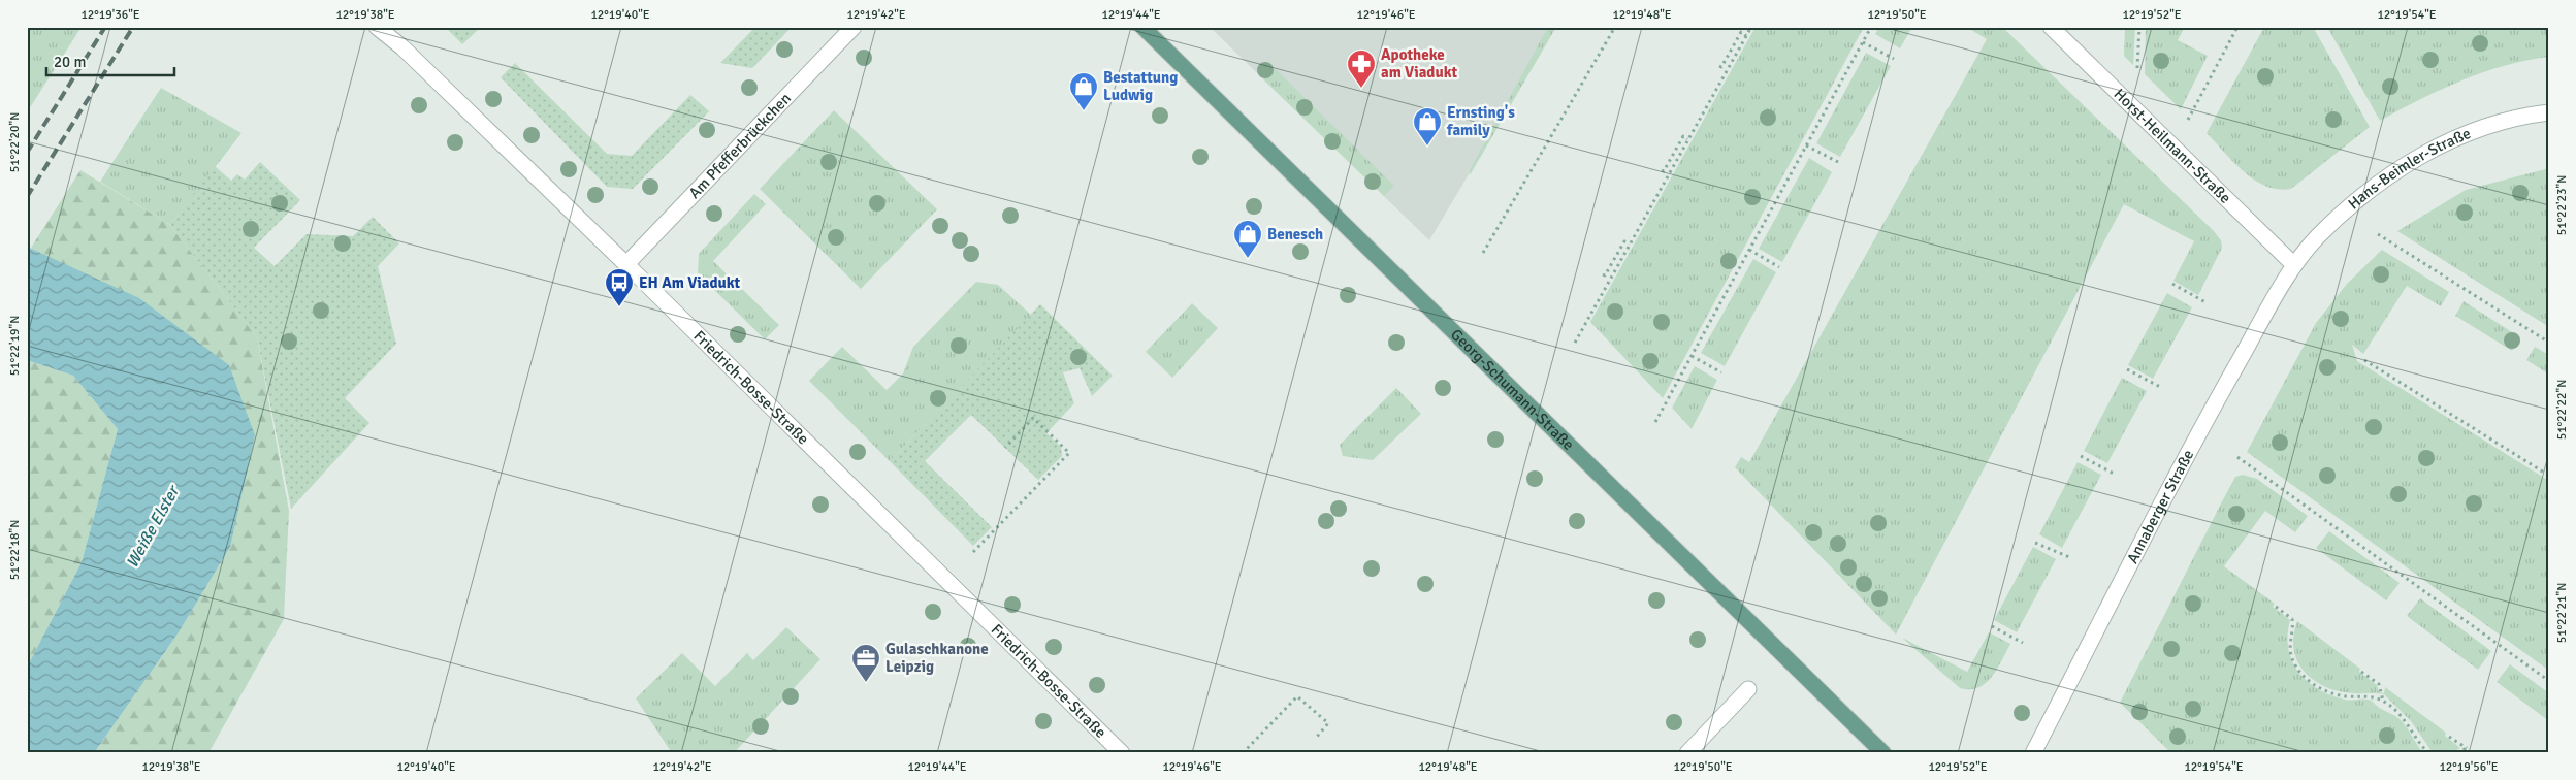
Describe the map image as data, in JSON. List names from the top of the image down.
{
  "streets": {
    "main road": ["Georg-Schumann-Straße"],
    "street": [
      "Am Pfefferbrückchen",
      "Horst-Heilmann-Straße",
      "Hans-Beimler-Straße",
      "Friedrich-Bosse-Straße",
      "Annaberger Straße"
    ]
  },
  "crossings": [
    ["Am Pfefferbrückchen", "Friedrich-Bosse-Straße"],
    ["Horst-Heilmann-Straße", "Hans-Beimler-Straße"],
    ["Horst-Heilmann-Straße", "Annaberger Straße"],
    ["Hans-Beimler-Straße", "Annaberger Straße"]
  ],
  "water": ["Weiße Elster"],
  "places": {
    "pharmacy": ["Apotheke am Viadukt"],
    "shop": ["Bestattung Ludwig", "Ernsting's family", "Benesch"],
    "bus stop": ["EH Am Viadukt"],
    "office": ["Gulaschkanone Leipzig"]
  },
  "scale_bar": "20 m",
  "coordinates": [
    "12°19'36\"E",
    "12°19'38\"E",
    "12°19'40\"E",
    "12°19'42\"E",
    "12°19'44\"E",
    "12°19'46\"E",
    "12°19'48\"E",
    "12°19'50\"E",
    "12°19'52\"E",
    "12°19'54\"E",
    "51°22'20\"N",
    "51°22'23\"N",
    "51°22'19\"N",
    "51°22'22\"N",
    "51°22'18\"N",
    "51°22'21\"N",
    "12°19'56\"E"
  ]
}
